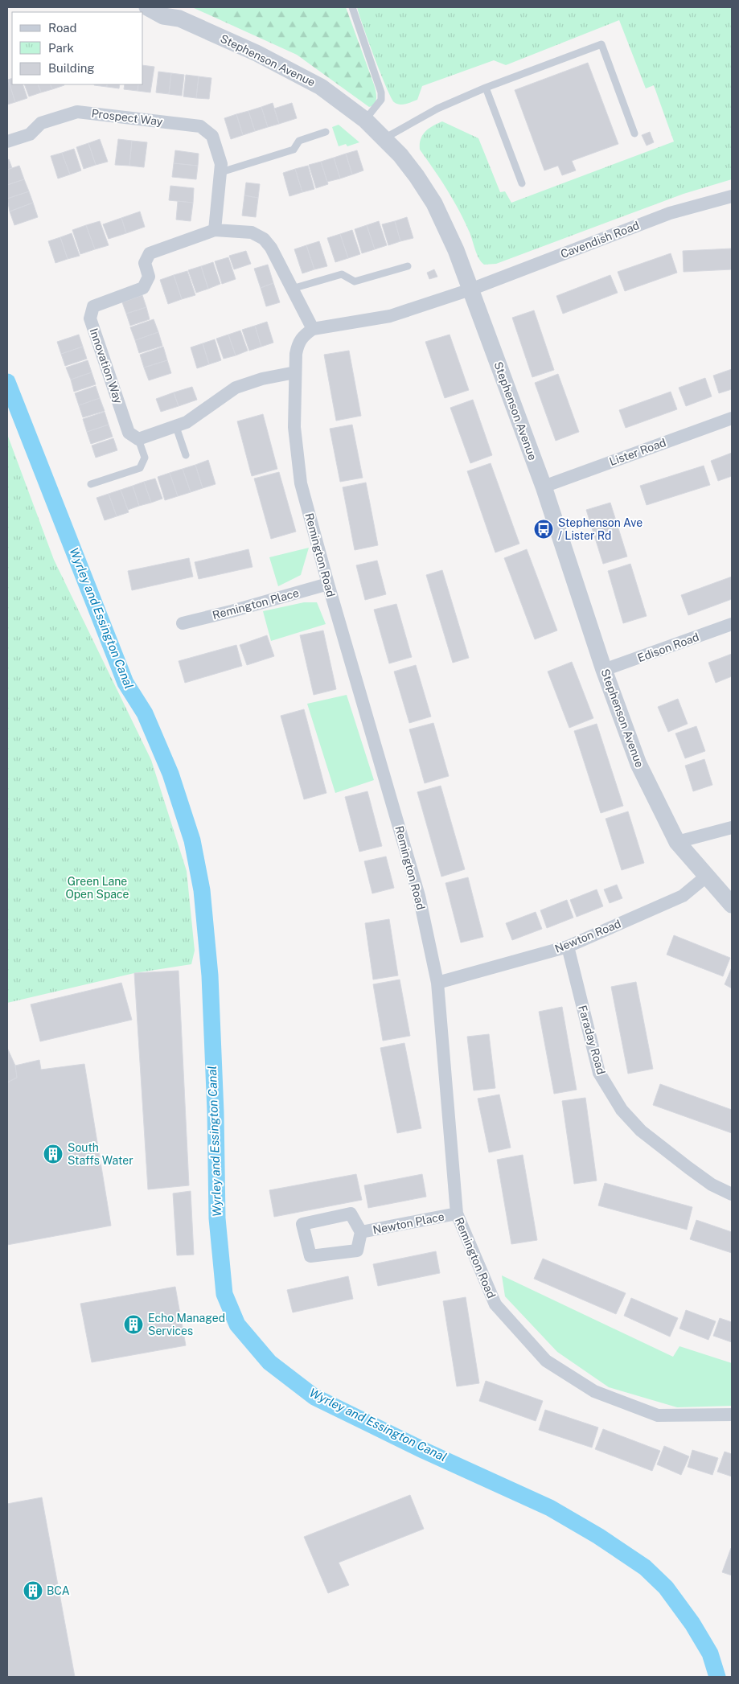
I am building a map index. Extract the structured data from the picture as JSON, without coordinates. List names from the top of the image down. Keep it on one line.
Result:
{"streets":{"street":["Stephenson Avenue","Prospect Way","Cavendish Road","Innovation Way","Lister Road","Remington Road","Remington Place","Edison Road","Newton Road","Faraday Road","Newton Place"]},"crossings":[["Stephenson Avenue","Cavendish Road"],["Stephenson Avenue","Lister Road"],["Stephenson Avenue","Edison Road"],["Stephenson Avenue","Newton Road"],["Prospect Way","Innovation Way"],["Innovation Way","Remington Road"],["Remington Road","Remington Place"],["Remington Road","Newton Road"],["Remington Road","Newton Place"],["Newton Road","Faraday Road"]],"water":["Wyrley and Essington Canal"],"parks":["Green Lane Open Space"],"places":{"bus stop":["Stephenson Ave / Lister Rd"],"building":["South Staffs Water","Echo Managed Services","BCA"]},"legend":["Road","Park","Building"]}
